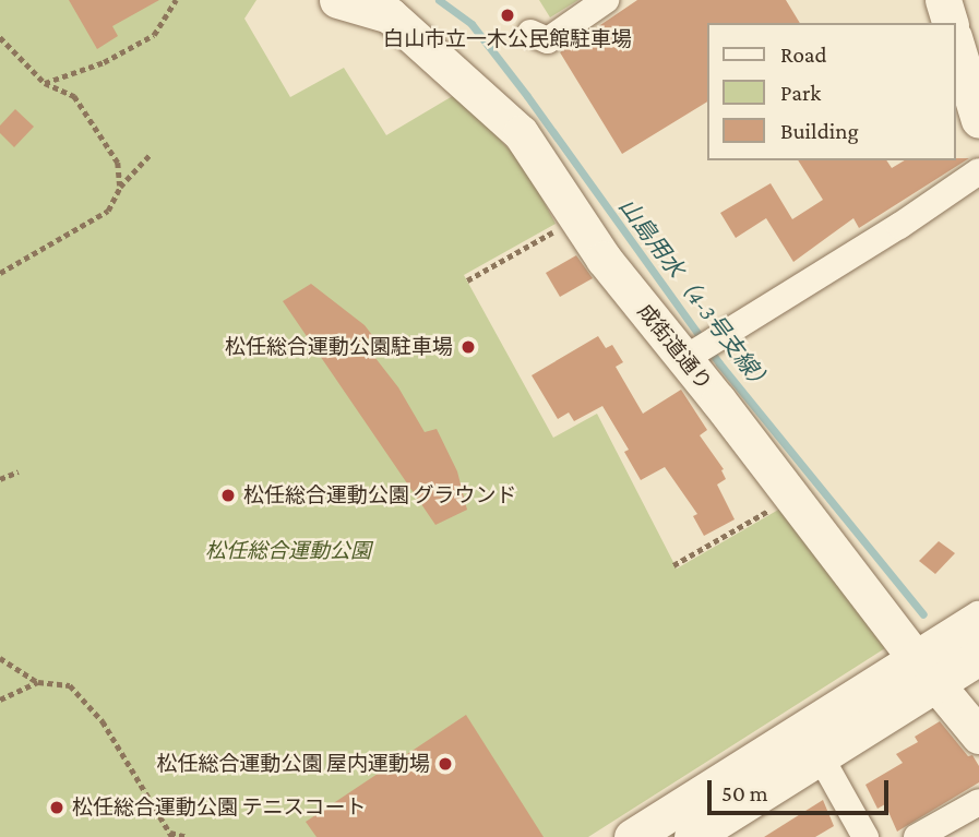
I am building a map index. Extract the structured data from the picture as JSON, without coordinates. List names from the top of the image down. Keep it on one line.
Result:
{"streets":{"street":["成街道通り"]},"water":["山島用水（4-3号支線）"],"parks":["松任総合運動公園"],"places":["白山市立一木公民館駐車場","松任総合運動公園駐車場","松任総合運動公園 グラウンド","松任総合運動公園 屋内運動場","松任総合運動公園 テニスコート"],"legend":["Road","Park","Building"],"scale_bar":"50 m"}
